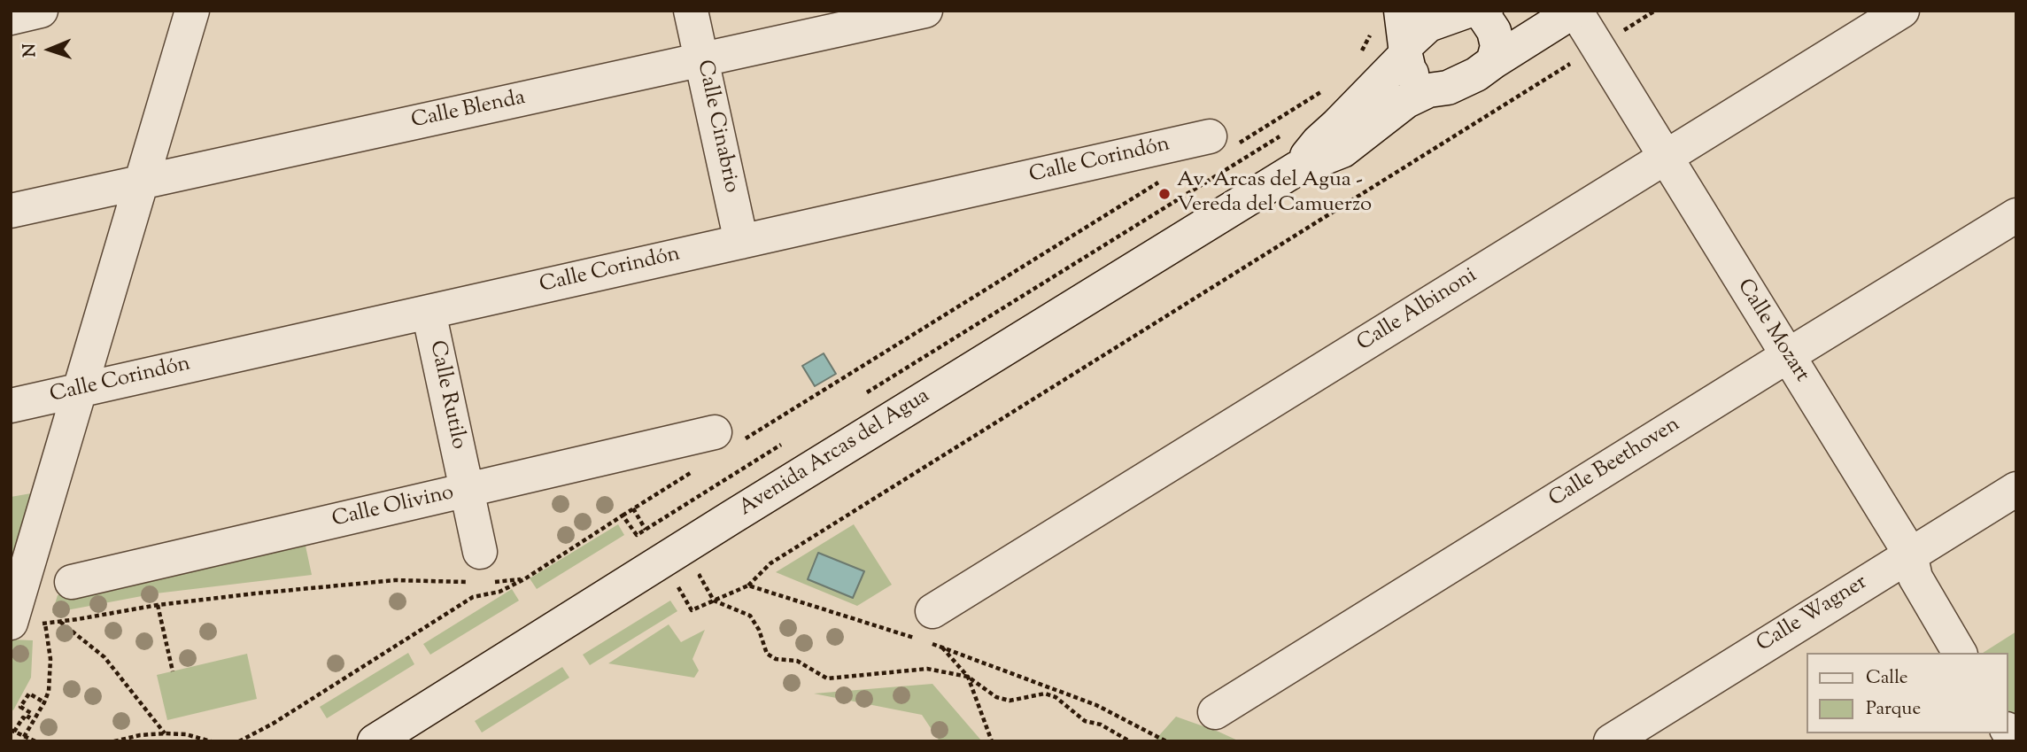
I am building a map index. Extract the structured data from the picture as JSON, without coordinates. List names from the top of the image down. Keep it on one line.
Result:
{"streets":{"street":["Calle Blenda","Calle Cinabrio","Calle Corindón","Calle Albinoni","Calle Mozart","Calle Rutilo","Avenida Arcas del Agua","Calle Beethoven","Calle Olivino","Calle Wagner"]},"crossings":[["Calle Blenda","Calle Cinabrio"],["Calle Cinabrio","Calle Corindón"],["Calle Corindón","Calle Rutilo"],["Calle Albinoni","Calle Mozart"],["Calle Mozart","Calle Beethoven"],["Calle Mozart","Calle Wagner"],["Calle Rutilo","Calle Olivino"]],"places":["Av. Arcas del Agua - Vereda del Camuerzo"],"legend":["Calle","Parque"],"north":"left"}
